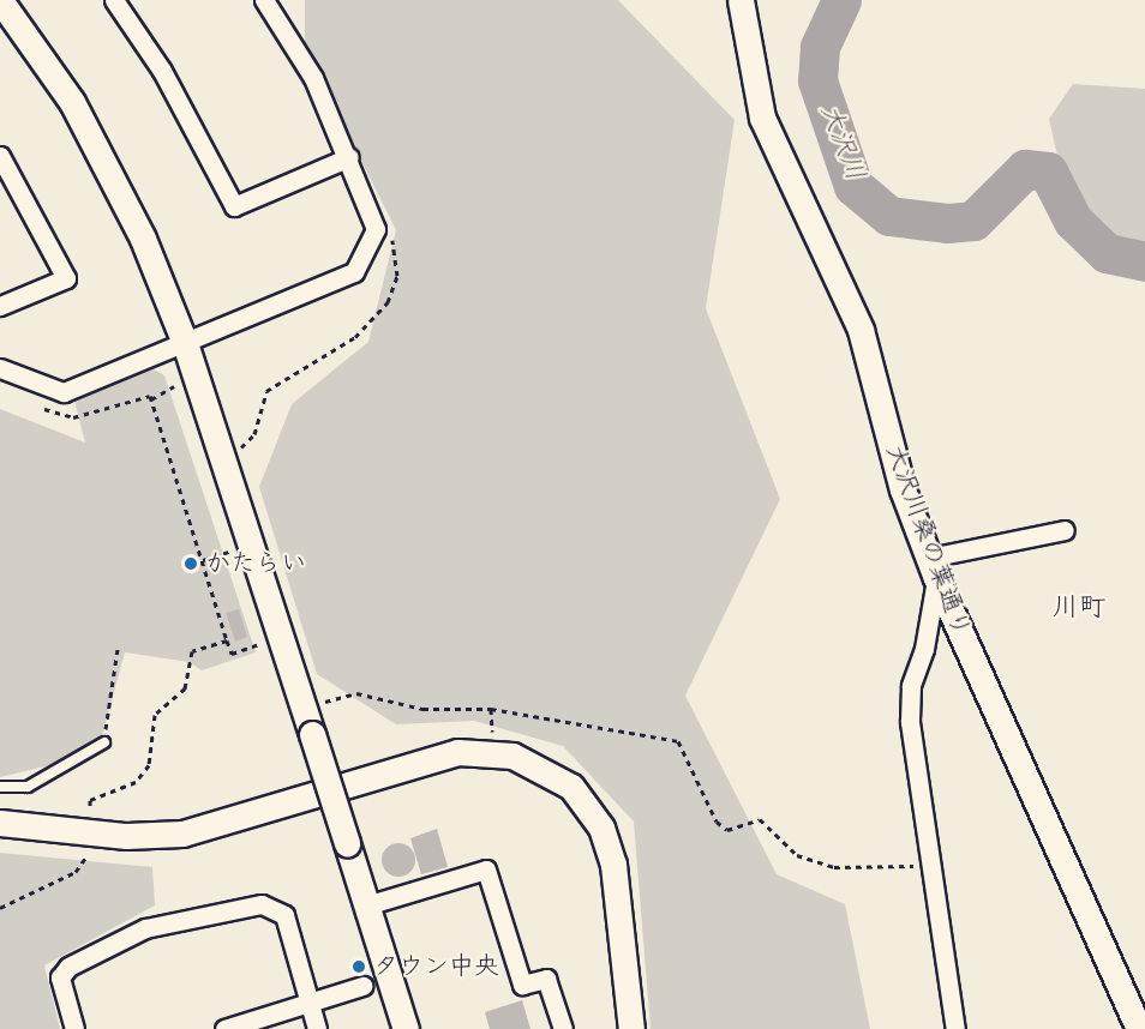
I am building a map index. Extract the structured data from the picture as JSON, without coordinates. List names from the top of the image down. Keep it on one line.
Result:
{"streets":{"street":["大沢川桑の葉通り"]},"districts":["川町"],"water":["大沢川"],"places":["かたらい","タウン中央"]}
